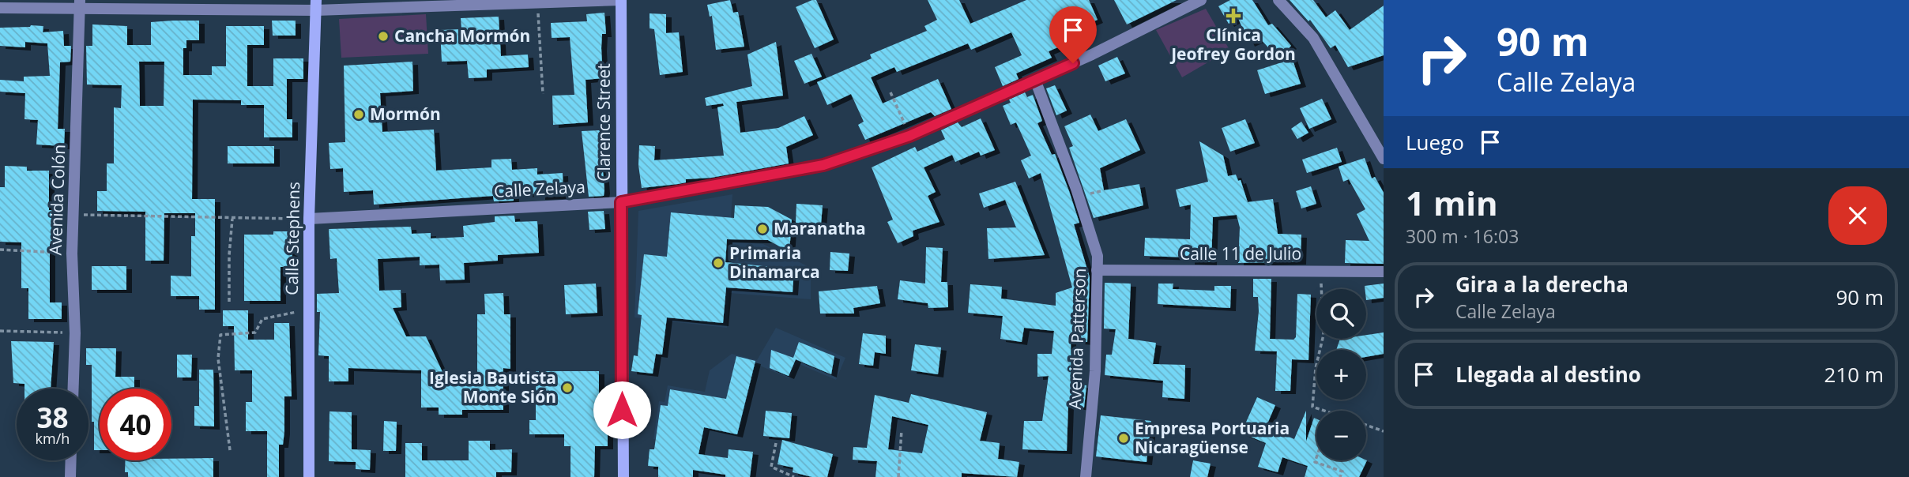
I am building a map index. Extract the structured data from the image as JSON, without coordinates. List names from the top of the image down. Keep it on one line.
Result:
{"streets":{"street":["Clarence Street","Calle Zelaya","Avenida Colón","Calle Stephens","Calle 11 de Julio","Avenida Patterson"]},"crossings":[["Clarence Street","Calle Zelaya"],["Calle Zelaya","Calle Stephens"],["Calle Zelaya","Avenida Patterson"],["Calle 11 de Julio","Avenida Patterson"]],"places":{"health":["Clínica Jeofrey Gordon"],"other":["Cancha Mormón","Mormón","Maranatha","Primaria Dinamarca","Iglesia Bautista Monte Sión","Empresa Portuaria Nicaragüense"]},"page":{"turn":["90 m","Calle Zelaya"],"then":"Luego","heading":["1 min","300 m · 16:03"],"list":[{"name":"Gira a la derecha","note":"Calle Zelaya","value":"90 m"},{"name":"Llegada al destino","value":"210 m"}],"map_buttons":["+","−"],"speed":"38 km/h","limit":"40"}}
